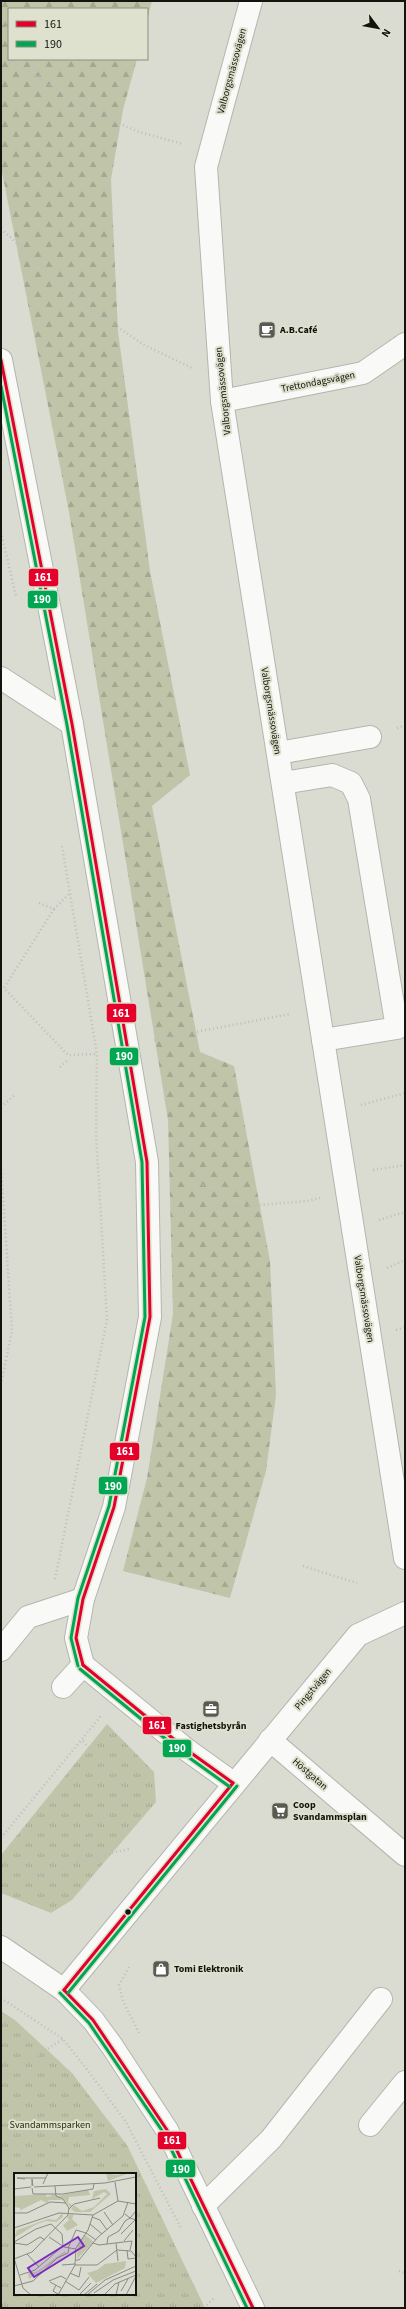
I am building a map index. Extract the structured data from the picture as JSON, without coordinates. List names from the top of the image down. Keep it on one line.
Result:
{"streets":{"street":["Valborgsmässovägen","Trettondagsvägen","Pingstvägen","Höstgatan"]},"crossings":[["Valborgsmässovägen","Trettondagsvägen"],["Pingstvägen","Höstgatan"]],"parks":["Svandammsparken"],"places":{"cafe":["A.B.Café"],"office":["Fastighetsbyrån"],"supermarket":["Coop Svandammsplan"],"shop":["Tomi Elektronik"]},"lines":["transit line 161","transit line 190"],"legend":["161","190"],"north":"bottom right"}
